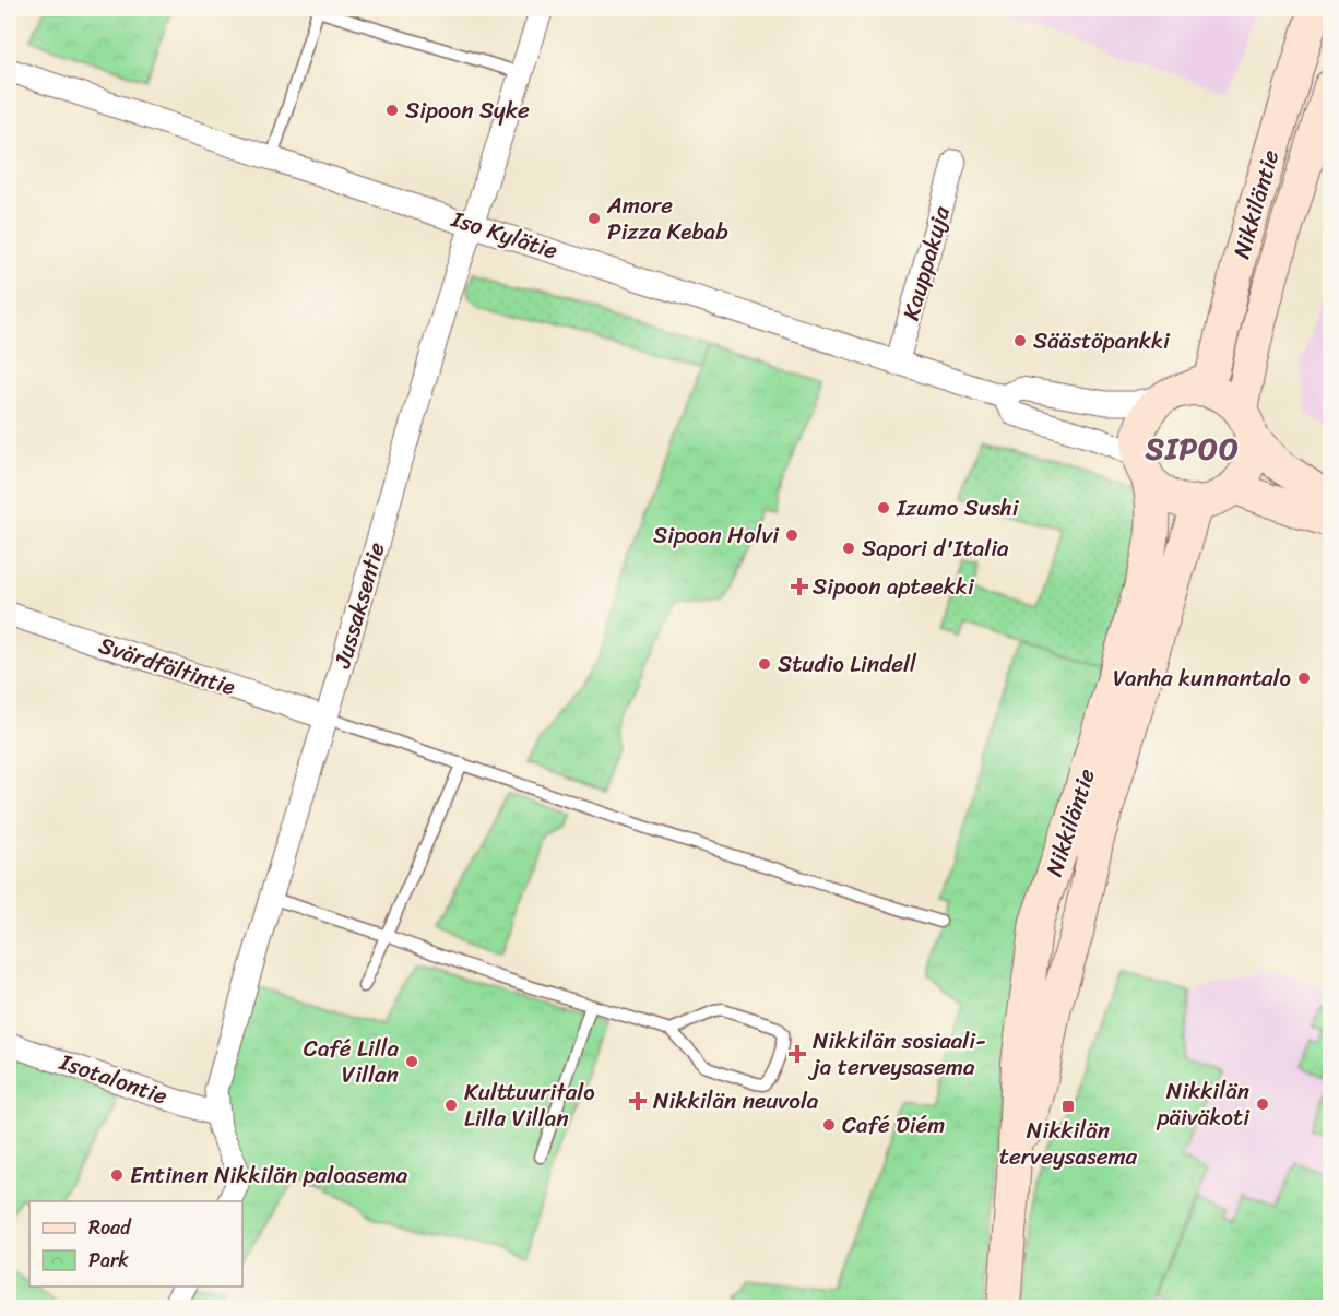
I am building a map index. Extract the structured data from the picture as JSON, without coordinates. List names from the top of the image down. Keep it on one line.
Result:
{"streets":{"street":["Nikkiläntie","Iso Kylätie","Kauppakuja","Jussaksentie","Svärdfältintie","Isotalontie"]},"crossings":[["Nikkiläntie","Iso Kylätie"],["Iso Kylätie","Kauppakuja"],["Iso Kylätie","Jussaksentie"],["Jussaksentie","Svärdfältintie"],["Jussaksentie","Isotalontie"]],"districts":["SIPOO"],"places":{"other":["Sipoon Syke","Amore Pizza Kebab","Säästöpankki","Izumo Sushi","Sipoon Holvi","Sapori d'Italia","Studio Lindell","Vanha kunnantalo","Café Lilla Villan","Nikkilän päiväkoti","Kulttuuritalo Lilla Villan","Café Diém","Entinen Nikkilän paloasema"],"health":["Sipoon apteekki","Nikkilän sosiaali- ja terveysasema","Nikkilän neuvola"],"transit":["Nikkilän terveysasema"]},"legend":["Road","Park"]}
